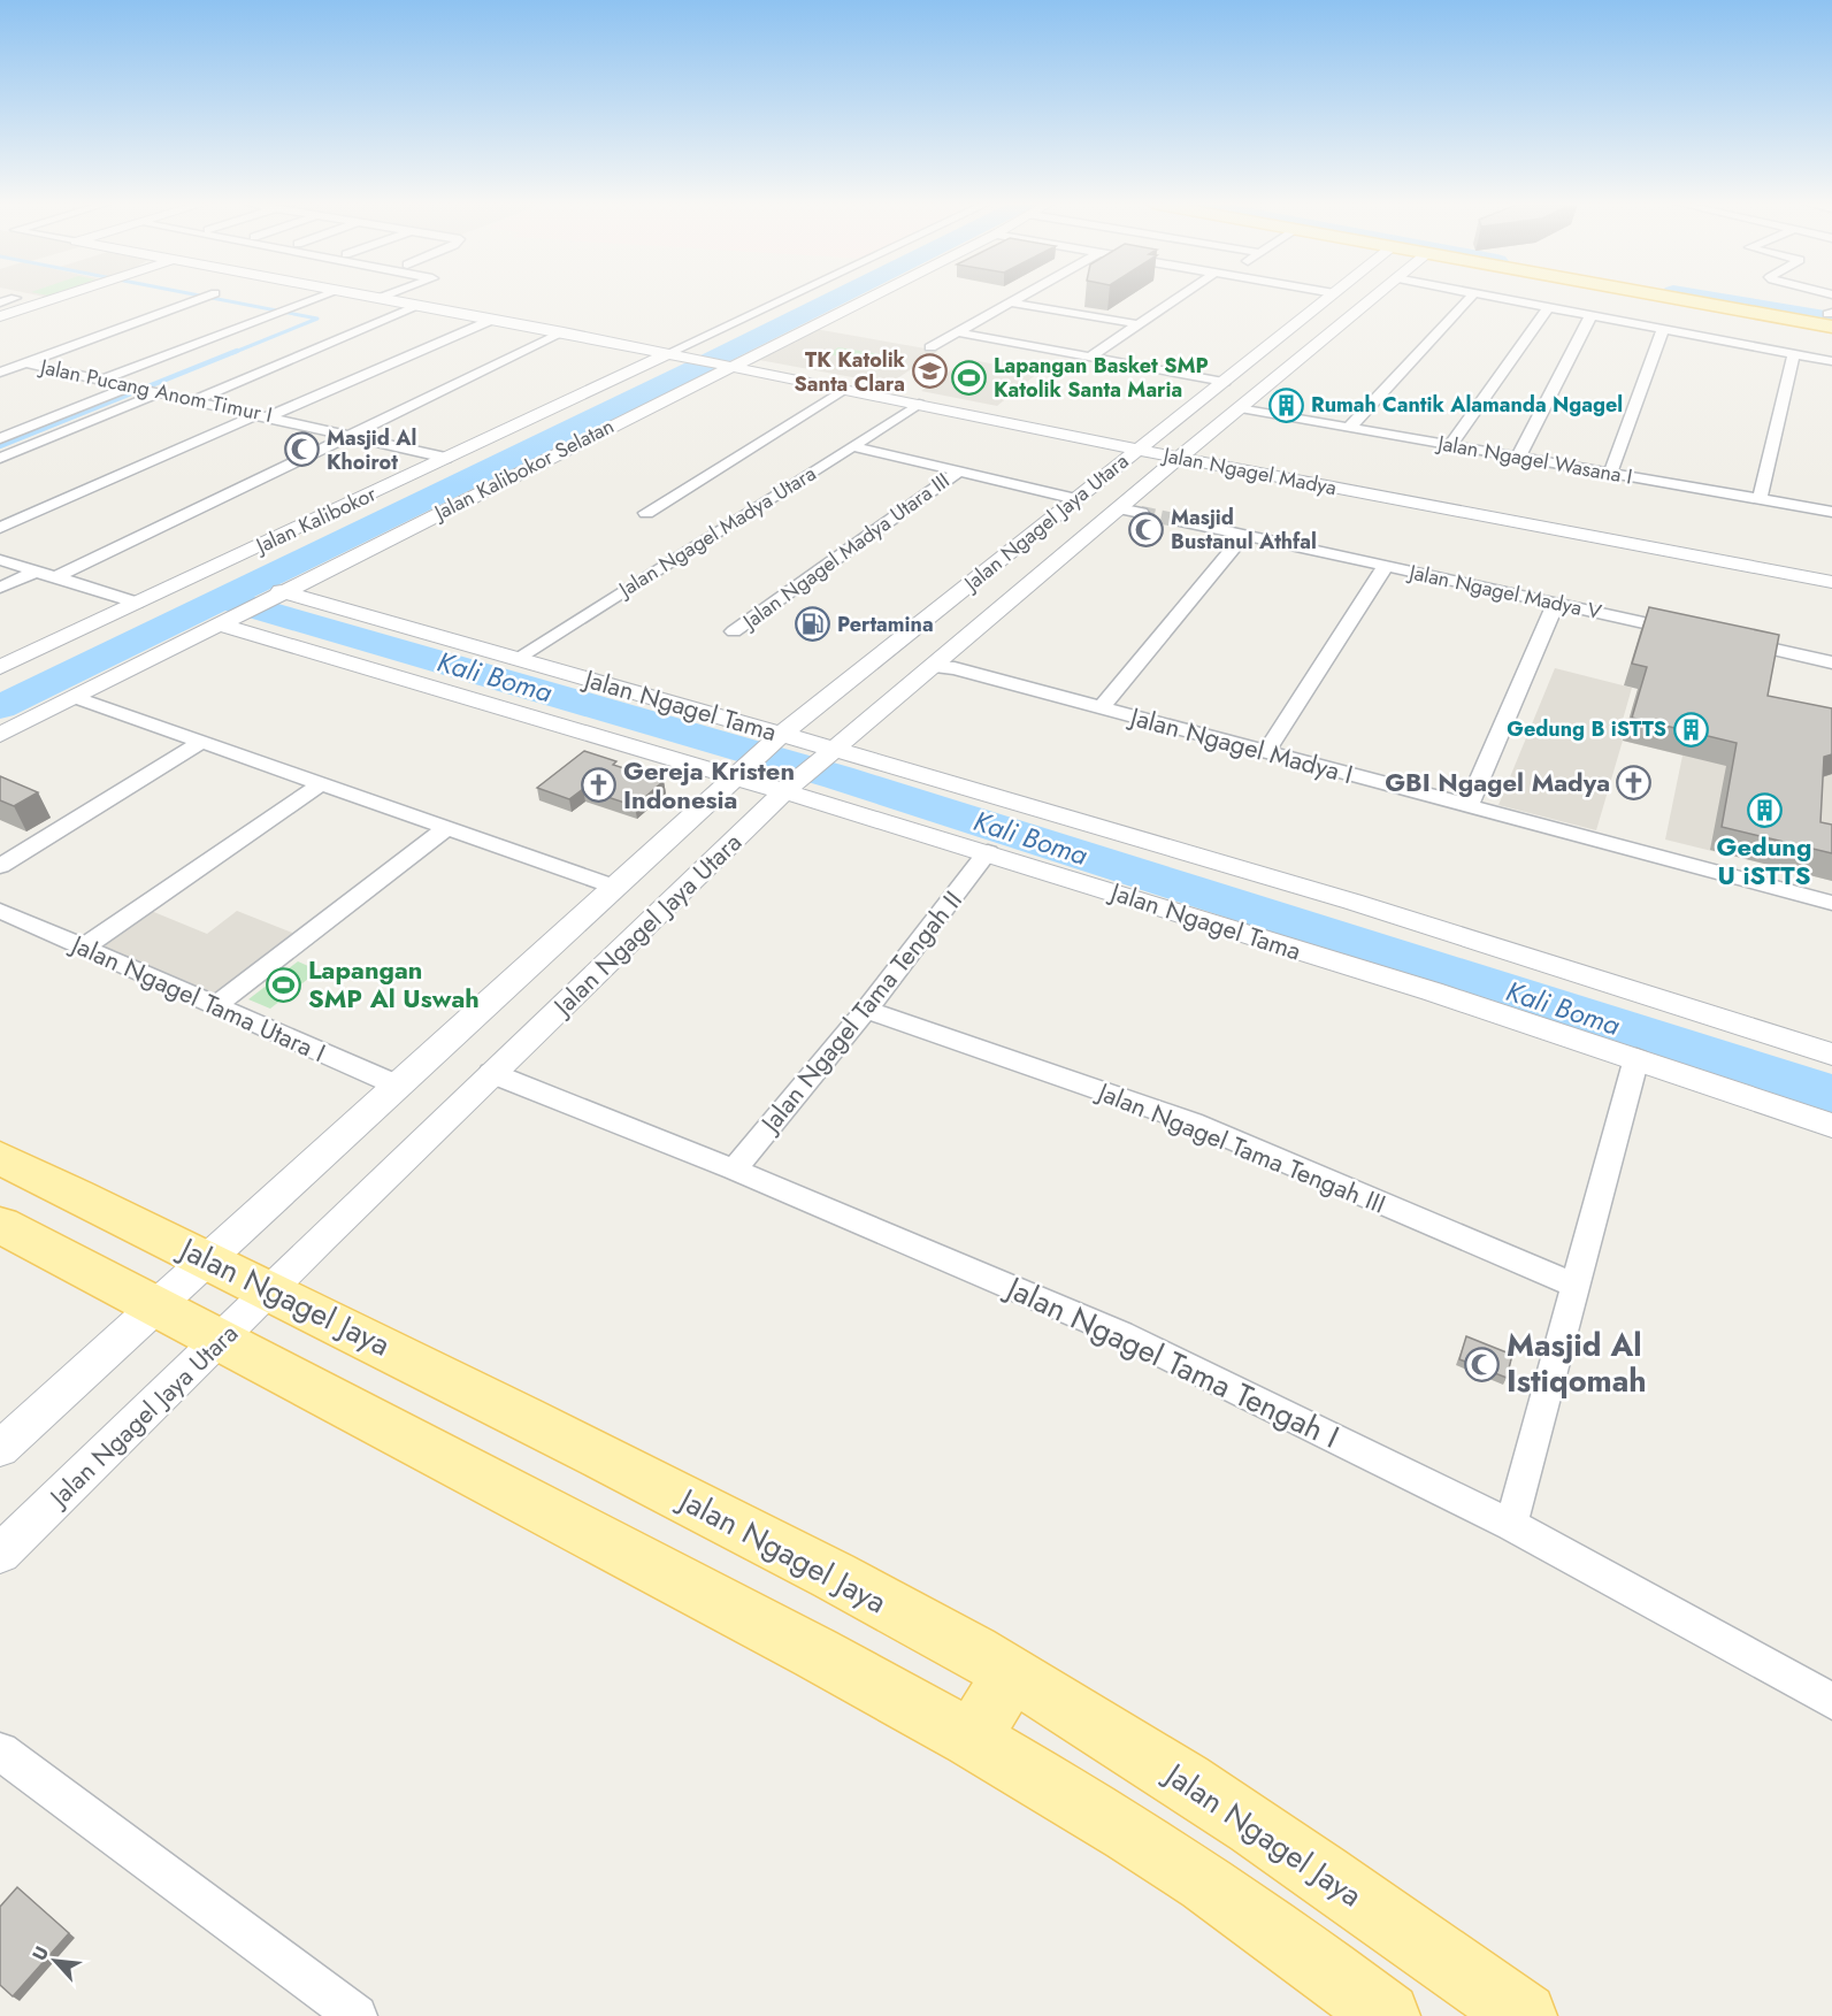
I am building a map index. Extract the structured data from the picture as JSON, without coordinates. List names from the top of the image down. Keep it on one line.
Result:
{"streets":{"main road":["Jalan Ngagel Jaya"],"street":["Jalan Pucang Anom Timur I","Jalan Ngagel Wasana I","Jalan Kalibokor Selatan","Jalan Ngagel Madya","Jalan Kalibokor","Jalan Ngagel Jaya Utara","Jalan Ngagel Madya Utara","Jalan Ngagel Madya Utara III","Jalan Ngagel Madya V","Jalan Ngagel Tama","Jalan Ngagel Madya I","Jalan Ngagel Tama Utara I","Jalan Ngagel Tama Tengah II","Jalan Ngagel Tama Tengah III","Jalan Ngagel Tama Tengah I"]},"crossings":[["Jalan Pucang Anom Timur I","Jalan Kalibokor"],["Jalan Ngagel Wasana I","Jalan Ngagel Jaya Utara"],["Jalan Kalibokor Selatan","Jalan Ngagel Madya"],["Jalan Kalibokor Selatan","Jalan Ngagel Jaya Utara"],["Jalan Kalibokor Selatan","Jalan Ngagel Tama"],["Jalan Ngagel Madya","Jalan Kalibokor"],["Jalan Ngagel Madya","Jalan Ngagel Jaya Utara"],["Jalan Ngagel Madya","Jalan Ngagel Madya Utara"],["Jalan Ngagel Jaya Utara","Jalan Ngagel Tama"],["Jalan Ngagel Jaya Utara","Jalan Ngagel Madya I"],["Jalan Ngagel Jaya Utara","Jalan Ngagel Tama Utara I"],["Jalan Ngagel Jaya Utara","Jalan Ngagel Jaya"],["Jalan Ngagel Jaya Utara","Jalan Ngagel Tama Tengah I"],["Jalan Ngagel Madya Utara","Jalan Ngagel Tama"],["Jalan Ngagel Tama","Jalan Ngagel Tama Tengah II"],["Jalan Ngagel Tama Tengah II","Jalan Ngagel Tama Tengah III"],["Jalan Ngagel Tama Tengah II","Jalan Ngagel Tama Tengah I"]],"water":["Kali Boma"],"places":{"school or university":["TK Katolik Santa Clara"],"sports":["Lapangan Basket SMP Katolik Santa Maria","Lapangan SMP Al Uswah"],"building":["Rumah Cantik Alamanda Ngagel","Gedung B iSTTS","Gedung U iSTTS"],"mosque":["Masjid Al Khoirot","Masjid Bustanul Athfal","Masjid Al Istiqomah"],"fuel station":["Pertamina"],"church":["GBI Ngagel Madya","Gereja Kristen Indonesia"]},"north":"top left"}
